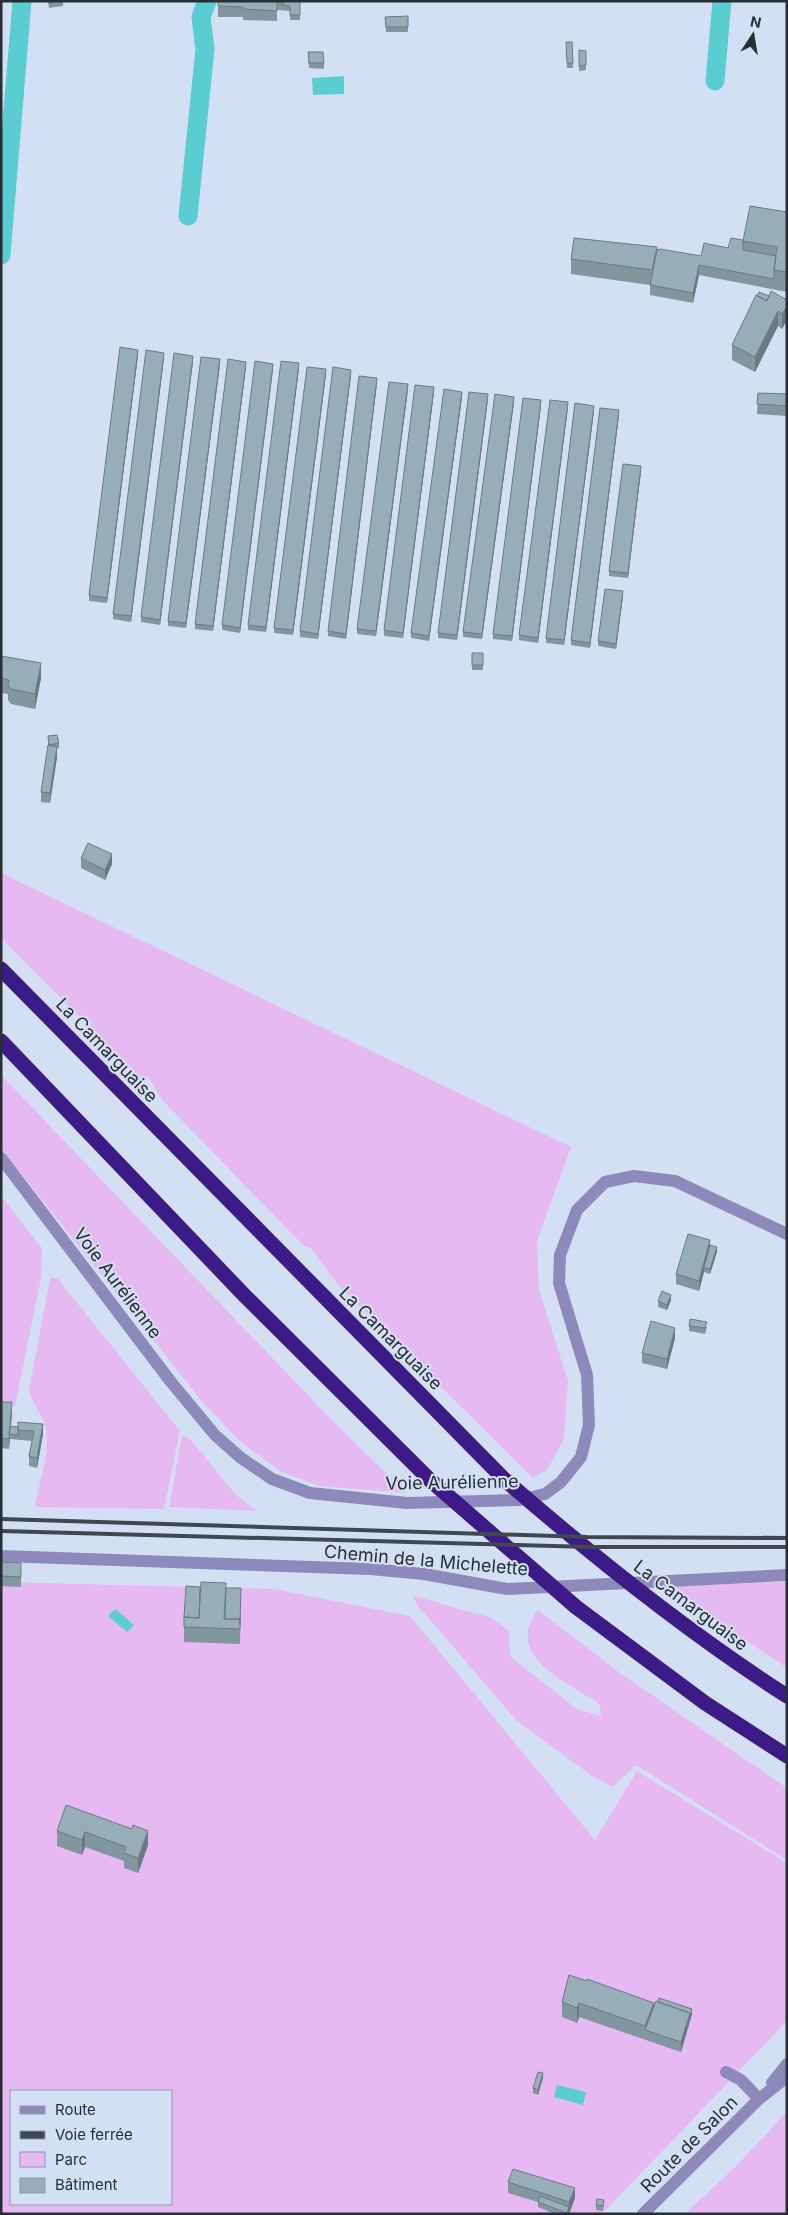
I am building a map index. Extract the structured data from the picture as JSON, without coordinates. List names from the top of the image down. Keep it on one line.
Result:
{"streets":{"highway":["La Camarguaise"],"street":["Voie Aurélienne","Chemin de la Michelette","Route de Salon"]},"legend":["Route","Voie ferrée","Parc","Bâtiment"],"north":"top"}
